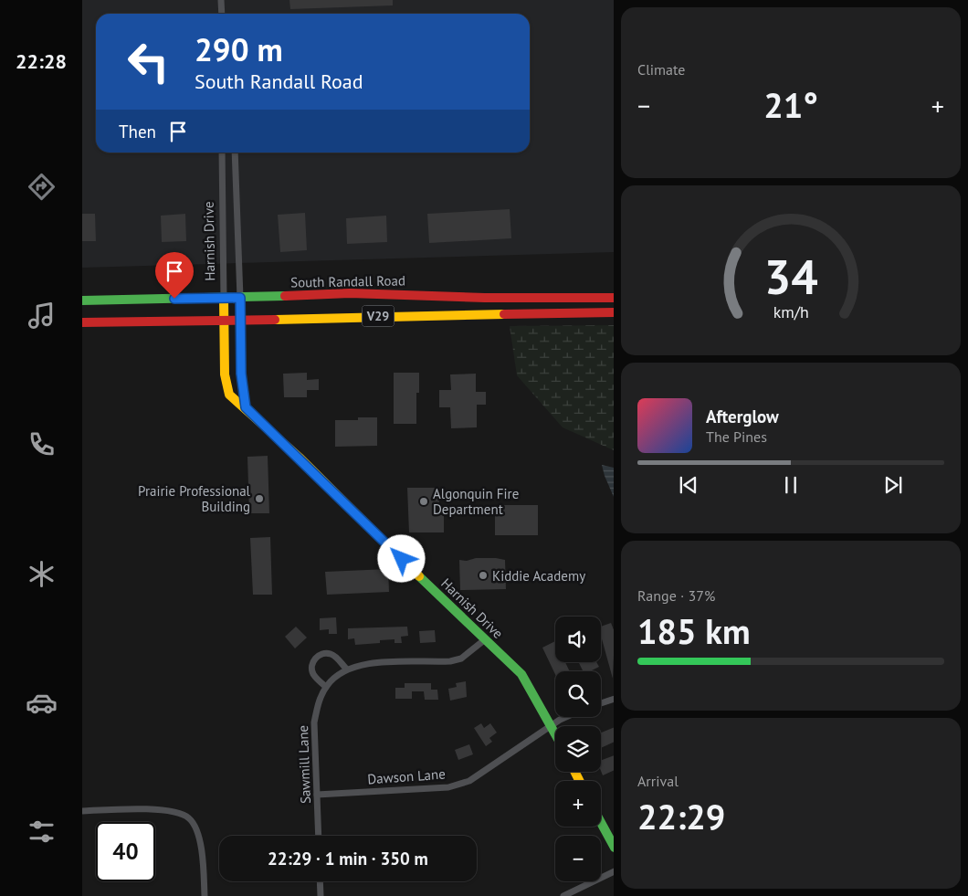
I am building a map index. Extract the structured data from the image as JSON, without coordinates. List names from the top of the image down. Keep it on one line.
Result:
{"streets":{"main road":["Harnish Drive","South Randall Road","V29"],"street":["Sawmill Lane","Dawson Lane"]},"crossings":[["Harnish Drive","South Randall Road"],["Harnish Drive","V29"],["Harnish Drive","Sawmill Lane"],["Harnish Drive","Dawson Lane"],["Sawmill Lane","Dawson Lane"]],"places":["Prairie Professional Building","Algonquin Fire Department","Kiddie Academy"],"page":{"tabs":"22:28","tile":["Climate",["Range · 37%","185 km"],["Arrival","22:29"]],"turn":["290 m","South Randall Road"],"heat":["−","21°","+"],"then":"Then","song":["Afterglow","The Pines"],"map_buttons":["+","−"],"limit":"40","trip":"22:29 · 1 min · 350 m","gauge":["34","km/h"]}}
